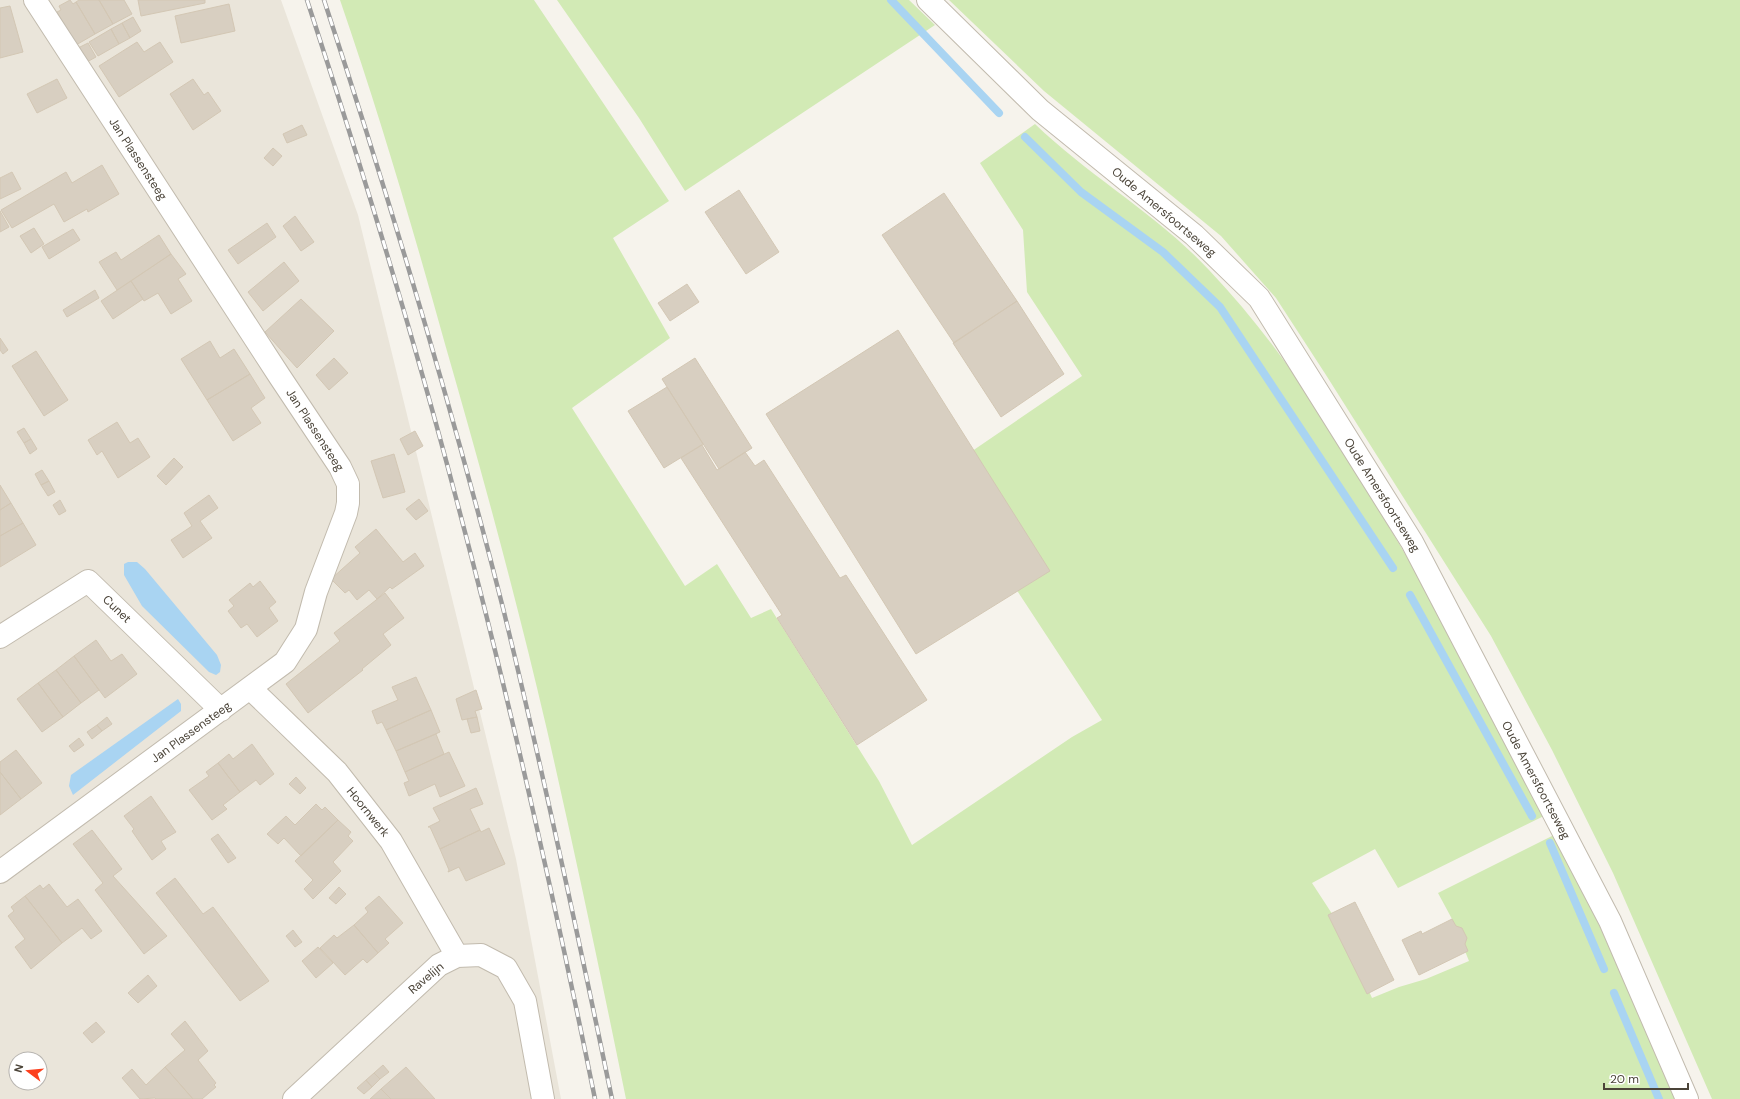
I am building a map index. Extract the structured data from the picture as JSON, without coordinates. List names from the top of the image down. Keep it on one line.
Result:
{"streets":{"street":["Jan Plassensteeg","Oude Amersfoortseweg","Cunet","Hoornwerk","Ravelijn"]},"crossings":[["Jan Plassensteeg","Cunet"],["Jan Plassensteeg","Hoornwerk"],["Hoornwerk","Ravelijn"]],"scale_bar":"20 m","north":"left"}
